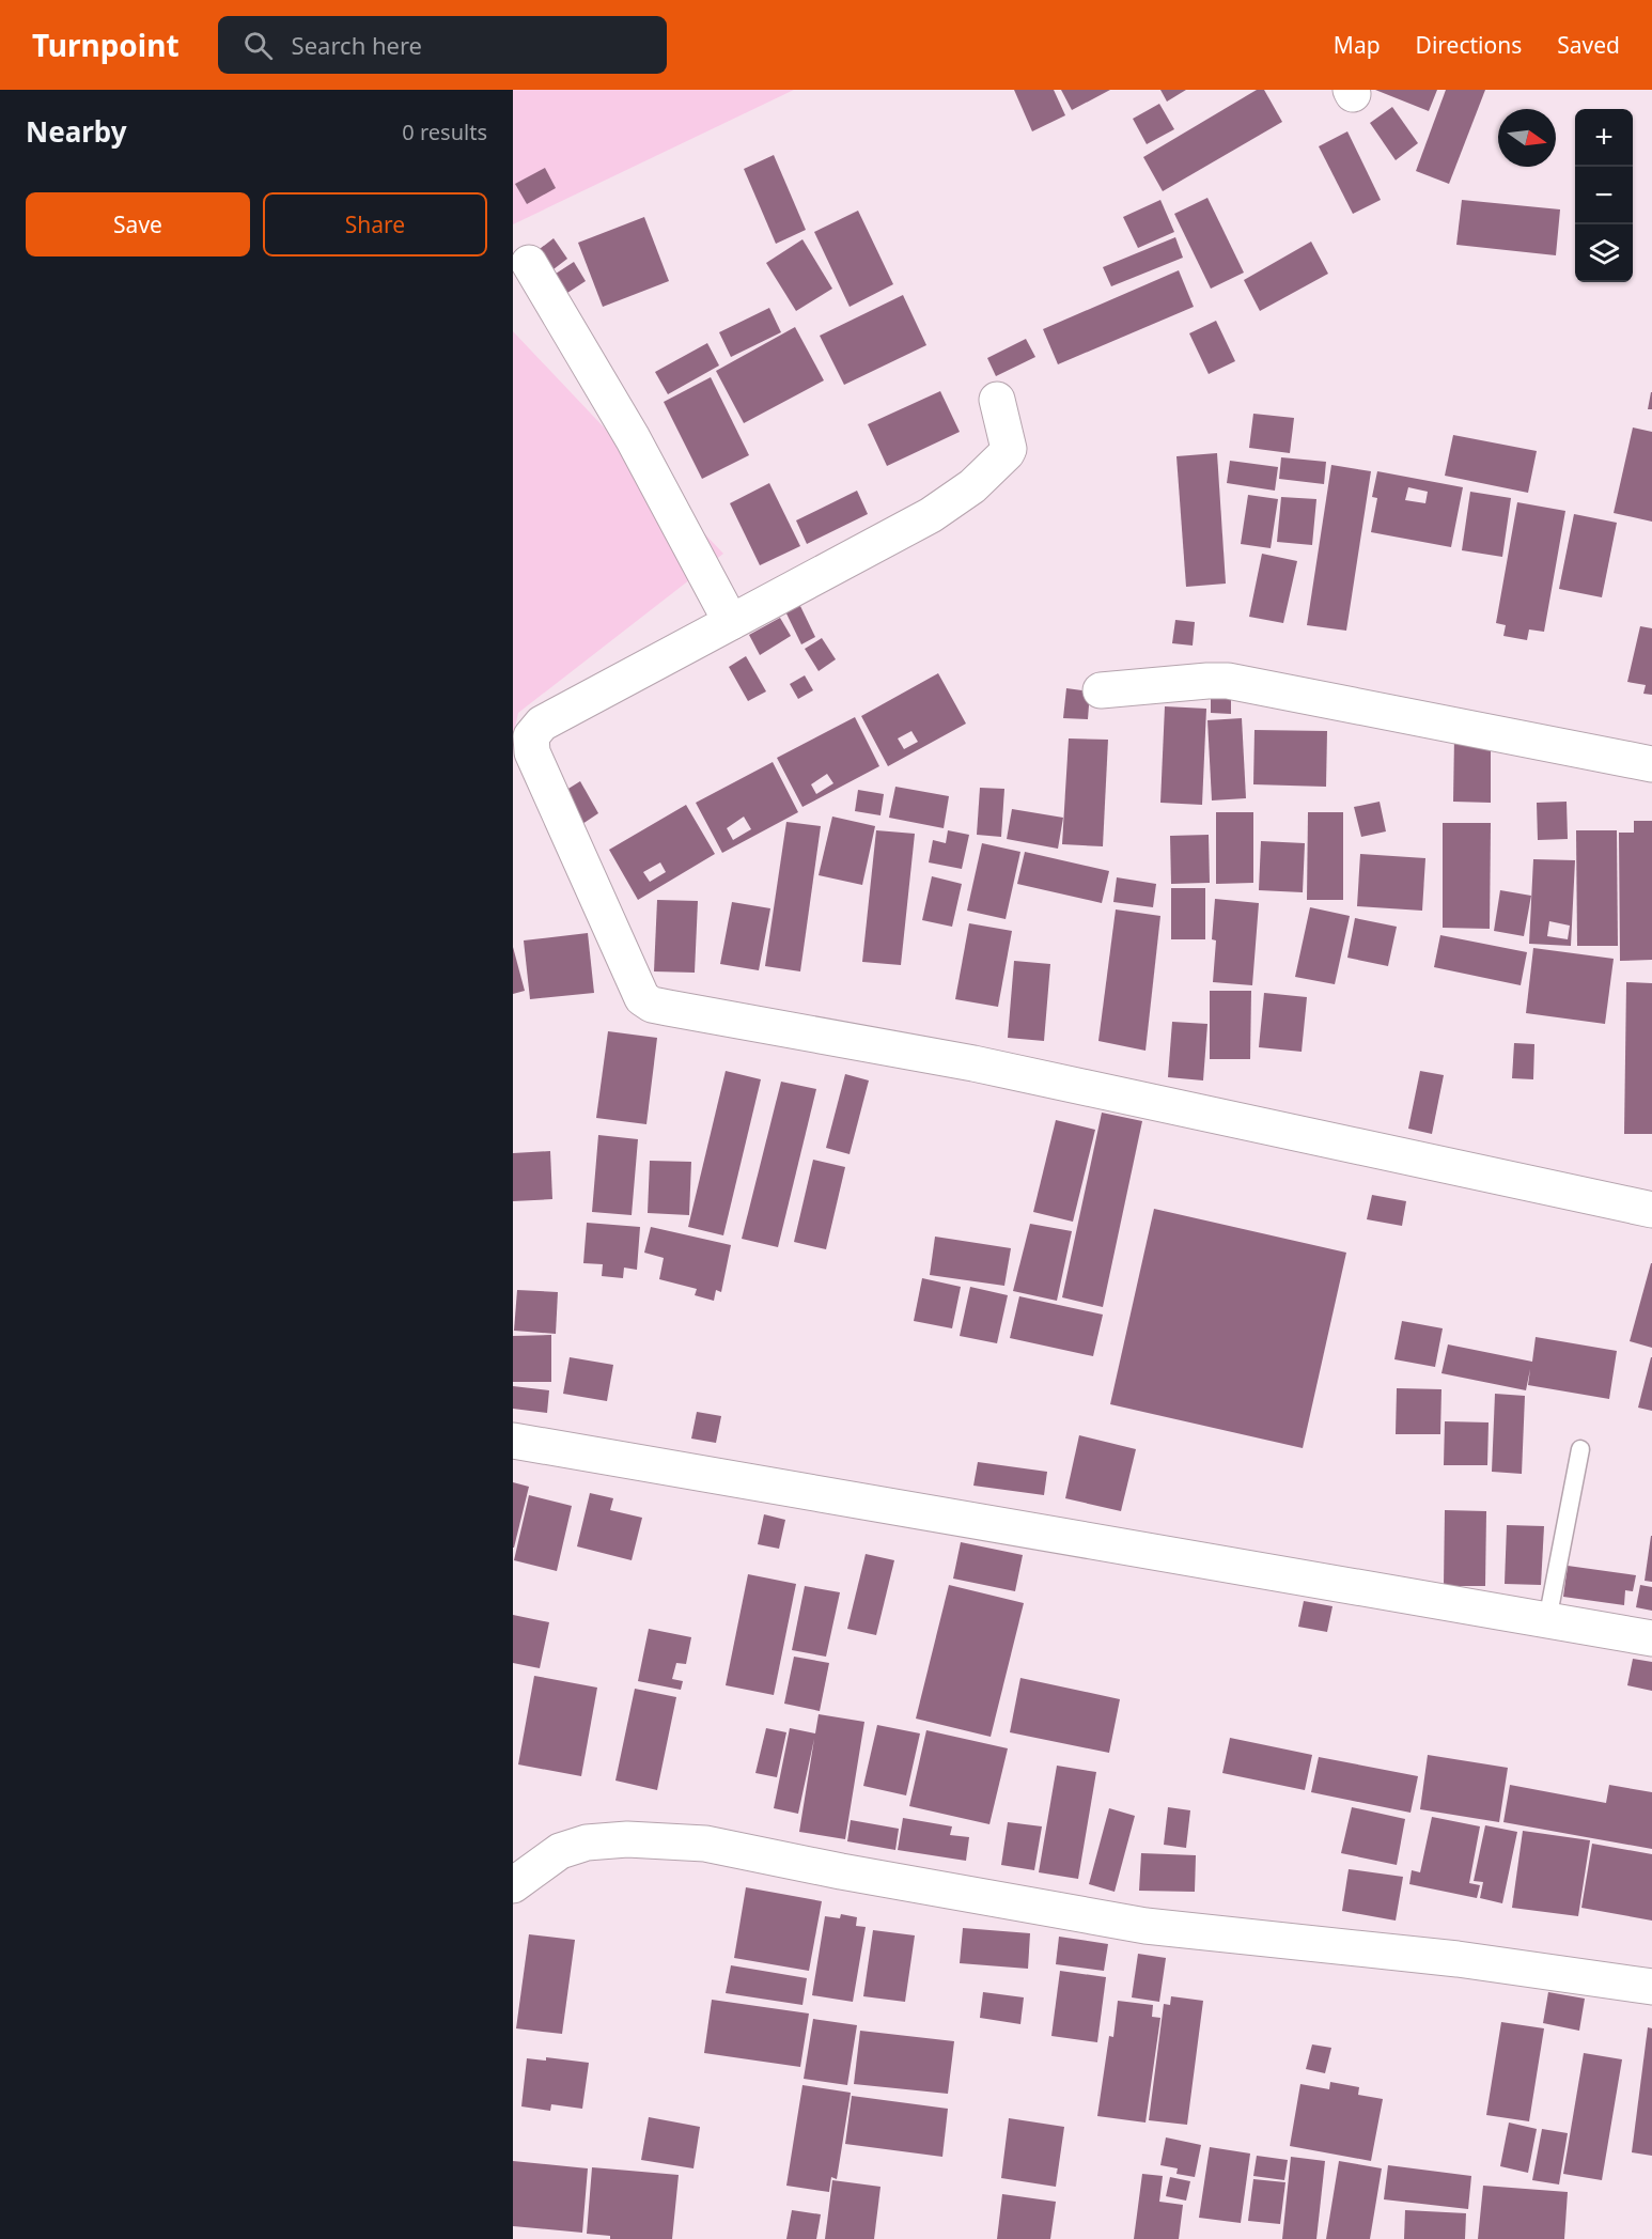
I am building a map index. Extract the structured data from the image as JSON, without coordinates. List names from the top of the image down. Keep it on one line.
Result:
{"north":"right","page":{"header":"Turnpoint","search":"Search here","nav":["Map","Directions","Saved"],"heading":["Nearby","0 results"],"map_buttons":["+","−"],"buttons":["Save","Share"]}}
